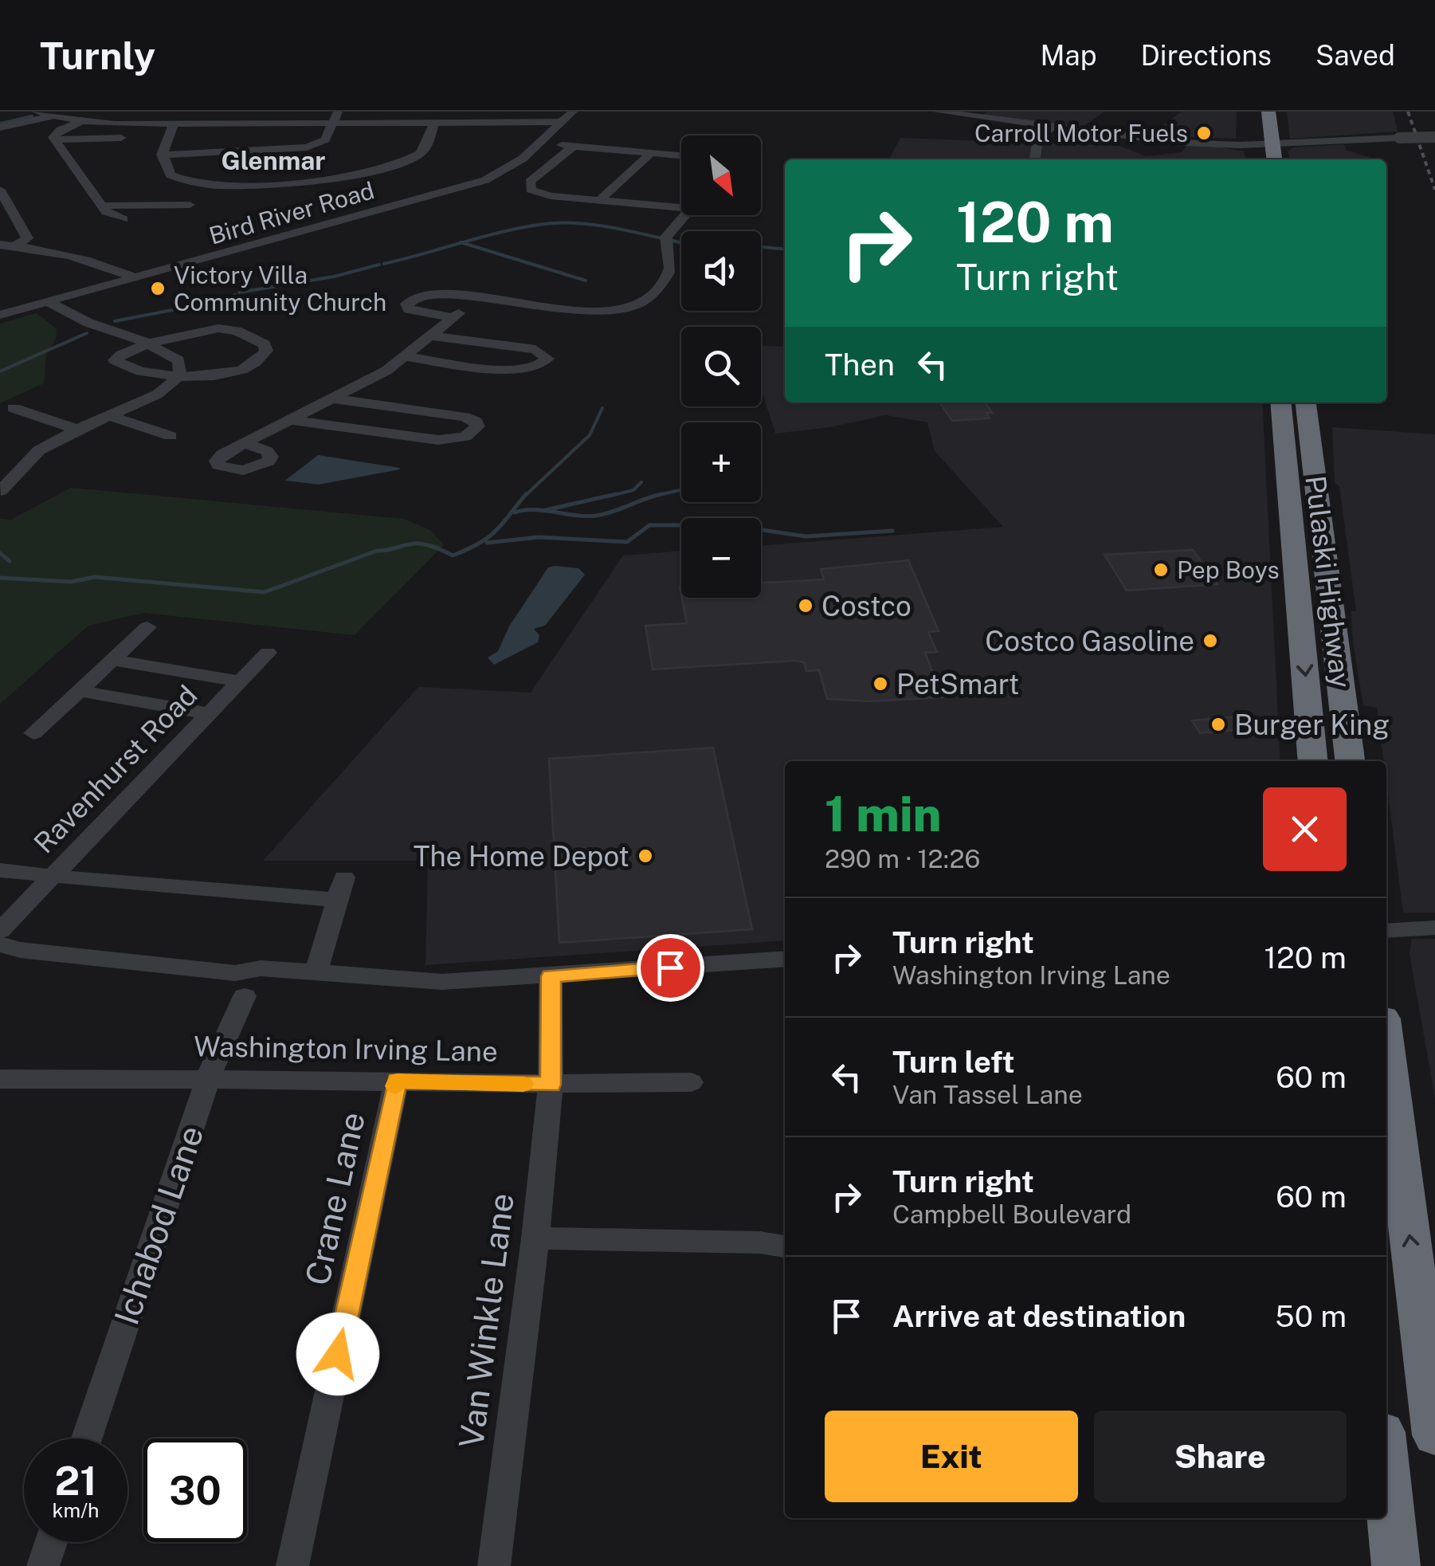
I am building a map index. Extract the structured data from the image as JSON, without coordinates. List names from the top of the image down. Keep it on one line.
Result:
{"streets":{"highway":["Pulaski Highway"],"street":["Bird River Road","Ravenhurst Road","Washington Irving Lane","Crane Lane","Ichabod Lane","Van Winkle Lane"]},"crossings":[["Washington Irving Lane","Crane Lane"],["Washington Irving Lane","Ichabod Lane"],["Washington Irving Lane","Van Winkle Lane"]],"districts":["Glenmar"],"places":["Carroll Motor Fuels","Victory Villa Community Church","Pep Boys","Costco","Costco Gasoline","PetSmart","Burger King","The Home Depot"],"north":"bottom right","page":{"header":"Turnly","nav":["Map","Directions","Saved"],"map_buttons":["+","−"],"turn":["120 m","Turn right"],"then":"Then","heading":["1 min","290 m · 12:26"],"list":[{"name":"Turn right","note":"Washington Irving Lane","value":"120 m"},{"name":"Turn left","note":"Van Tassel Lane","value":"60 m"},{"name":"Turn right","note":"Campbell Boulevard","value":"60 m"},{"name":"Arrive at destination","value":"50 m"}],"buttons":["Exit","Share"],"speed":"21 km/h","limit":"30"}}
